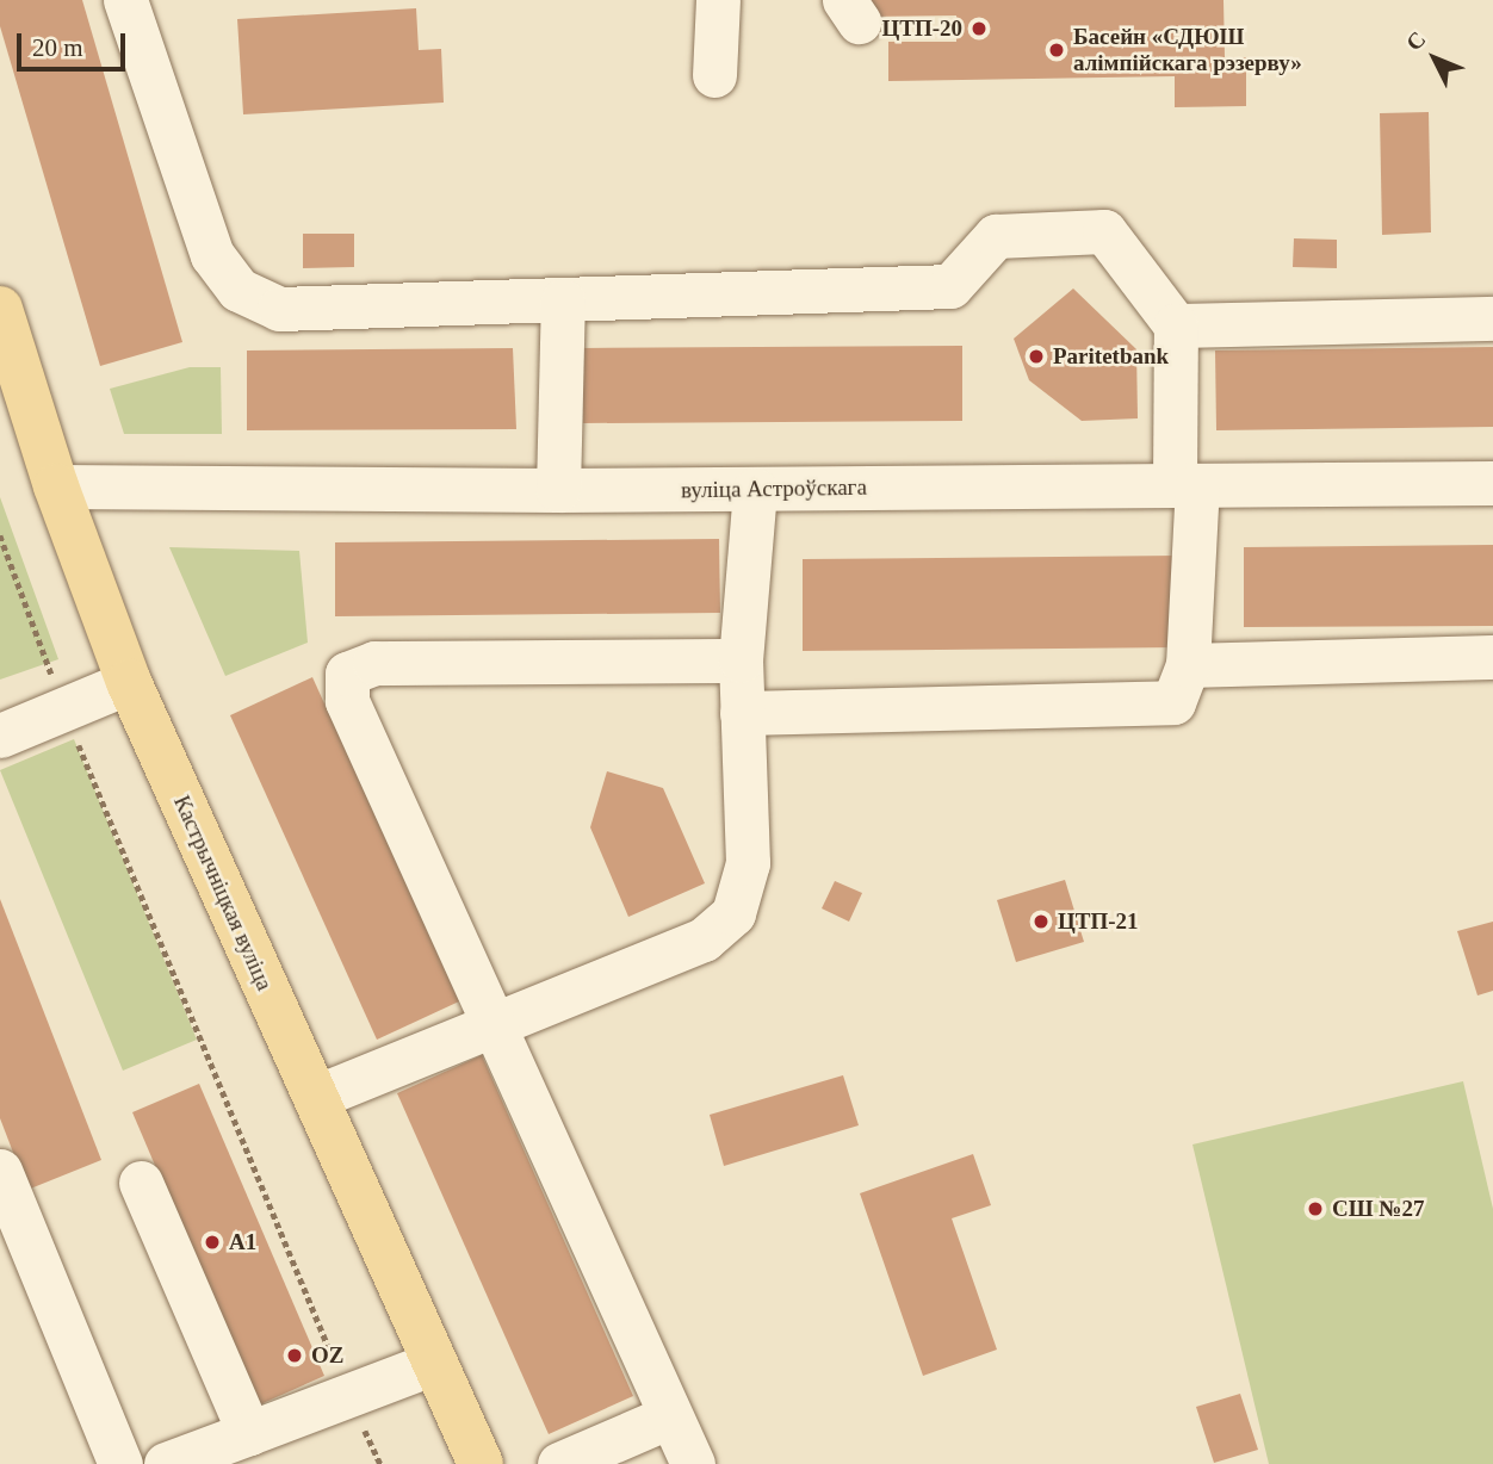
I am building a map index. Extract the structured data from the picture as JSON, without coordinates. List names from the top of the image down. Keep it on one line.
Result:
{"streets":{"main road":["Кастрычніцкая вуліца"],"street":["вуліца Астроўскага"]},"crossings":[["вуліца Астроўскага","Кастрычніцкая вуліца"]],"places":["ЦТП-20","Басейн «СДЮШ алімпійскага рэзерву»","Paritetbank","ЦТП-21","СШ №27","A1","OZ"],"scale_bar":"20 m","north":"top left"}
